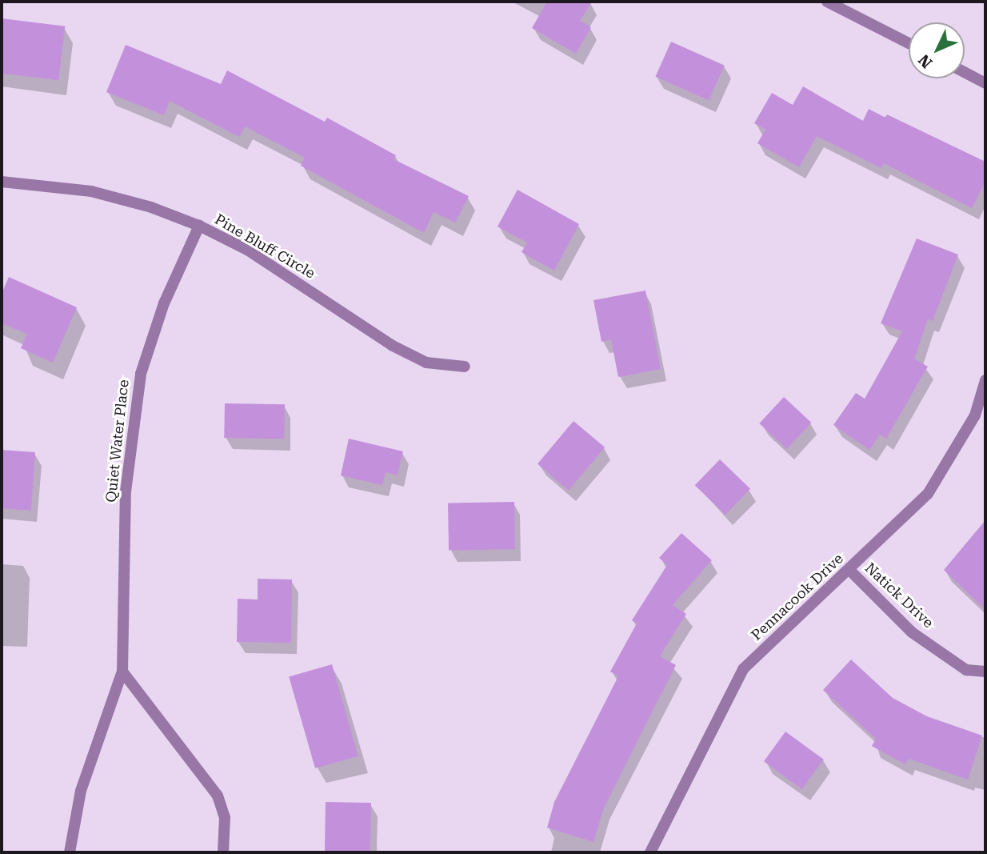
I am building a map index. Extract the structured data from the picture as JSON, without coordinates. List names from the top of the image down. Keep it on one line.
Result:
{"streets":{"street":["Pine Bluff Circle","Quiet Water Place","Natick Drive","Pennacook Drive"]},"crossings":[["Pine Bluff Circle","Quiet Water Place"],["Natick Drive","Pennacook Drive"]],"north":"bottom left"}
